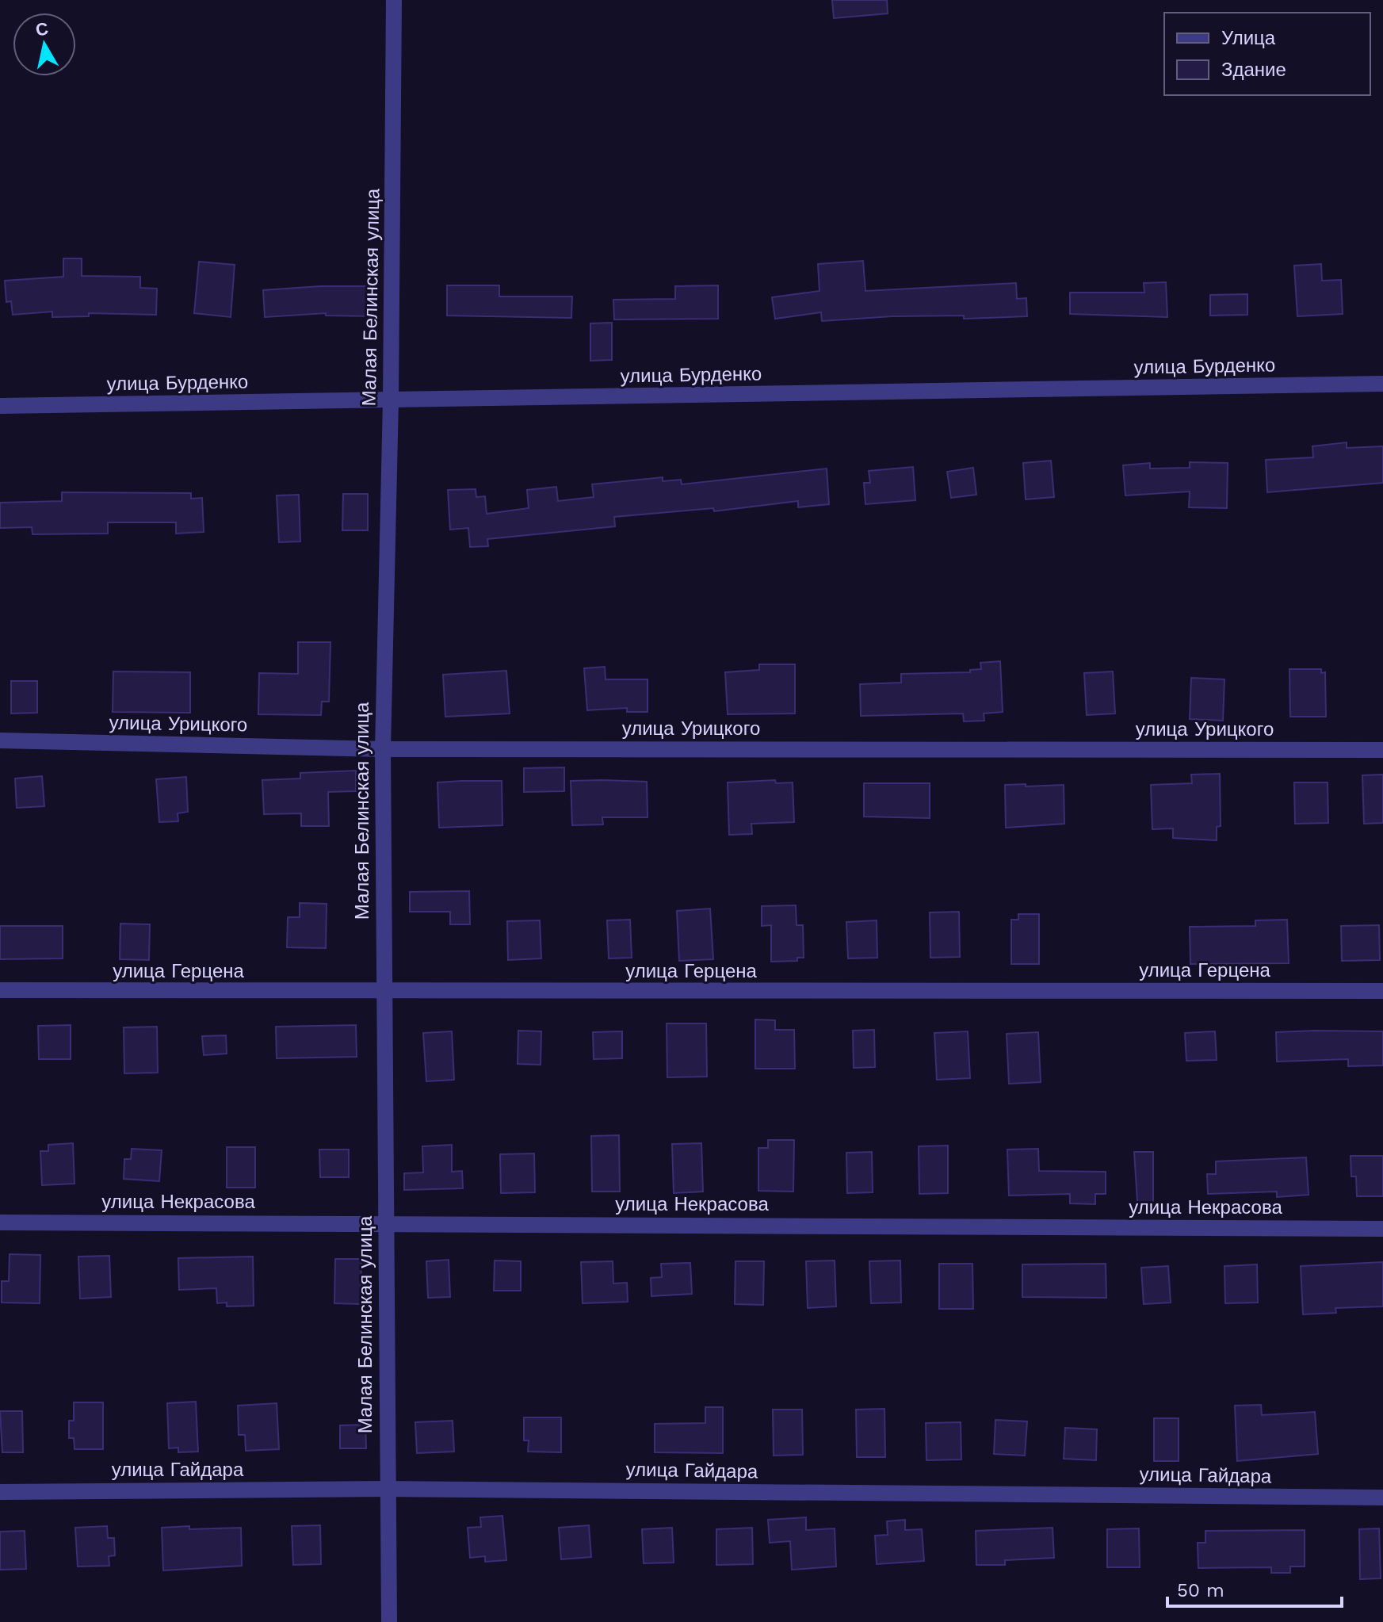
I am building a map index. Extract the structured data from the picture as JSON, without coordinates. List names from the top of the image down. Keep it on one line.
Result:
{"streets":{"street":["Малая Белинская улица","улица Бурденко","улица Урицкого","улица Герцена","улица Некрасова","улица Гайдара"]},"crossings":[["Малая Белинская улица","улица Бурденко"],["Малая Белинская улица","улица Урицкого"],["Малая Белинская улица","улица Герцена"],["Малая Белинская улица","улица Некрасова"],["Малая Белинская улица","улица Гайдара"]],"legend":["Улица","Здание"],"scale_bar":"50 m","north":"top"}
